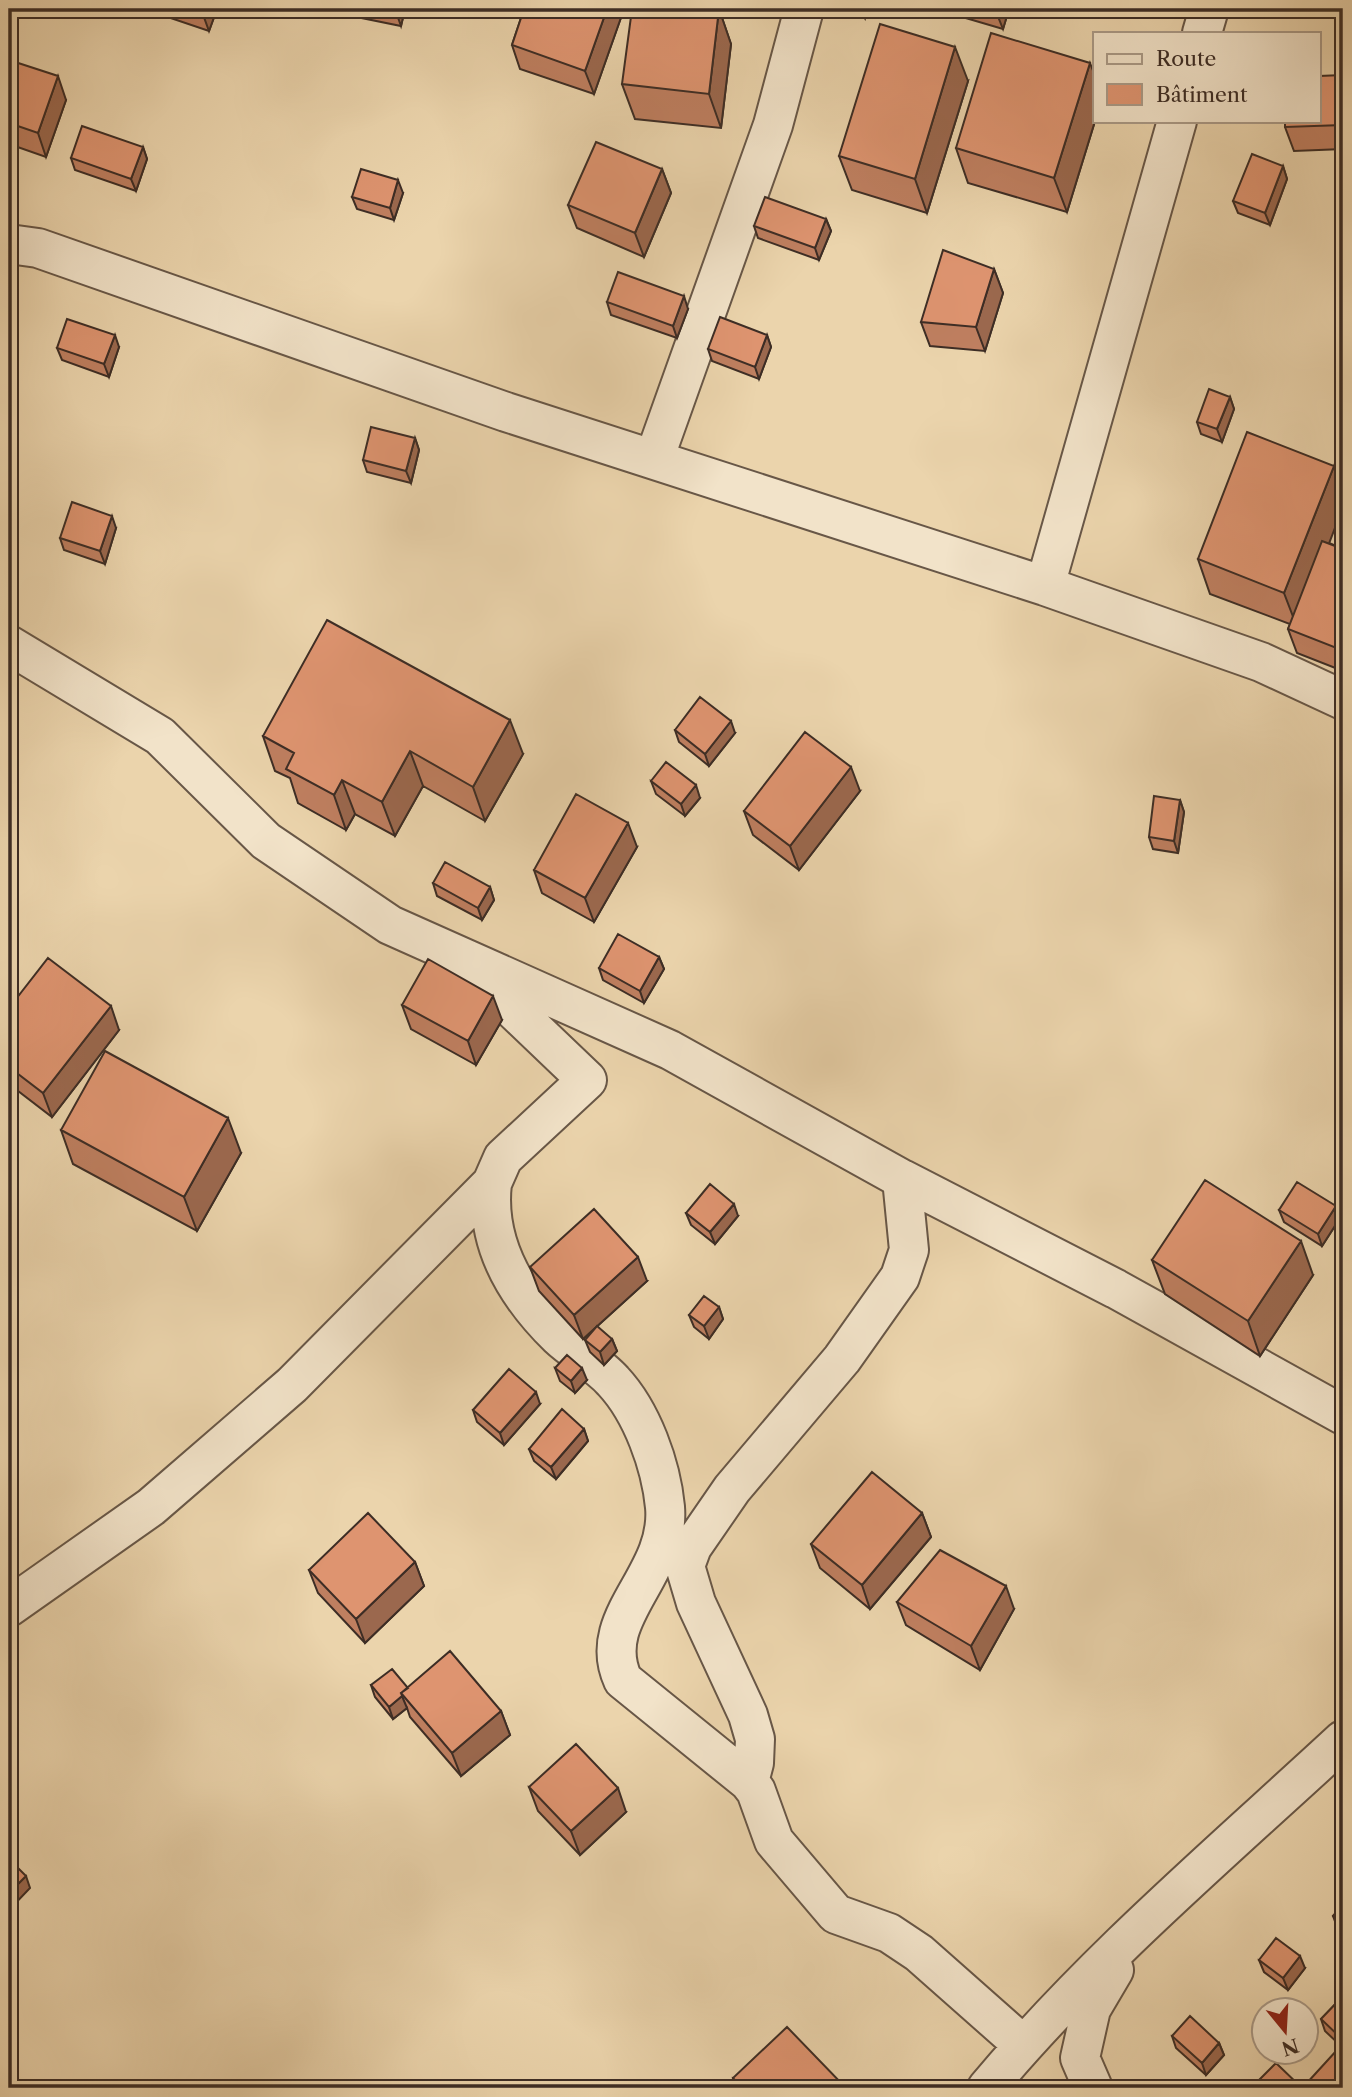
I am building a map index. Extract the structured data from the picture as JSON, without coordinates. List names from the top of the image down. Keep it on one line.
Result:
{"legend":["Route","Bâtiment"],"north":"bottom"}
